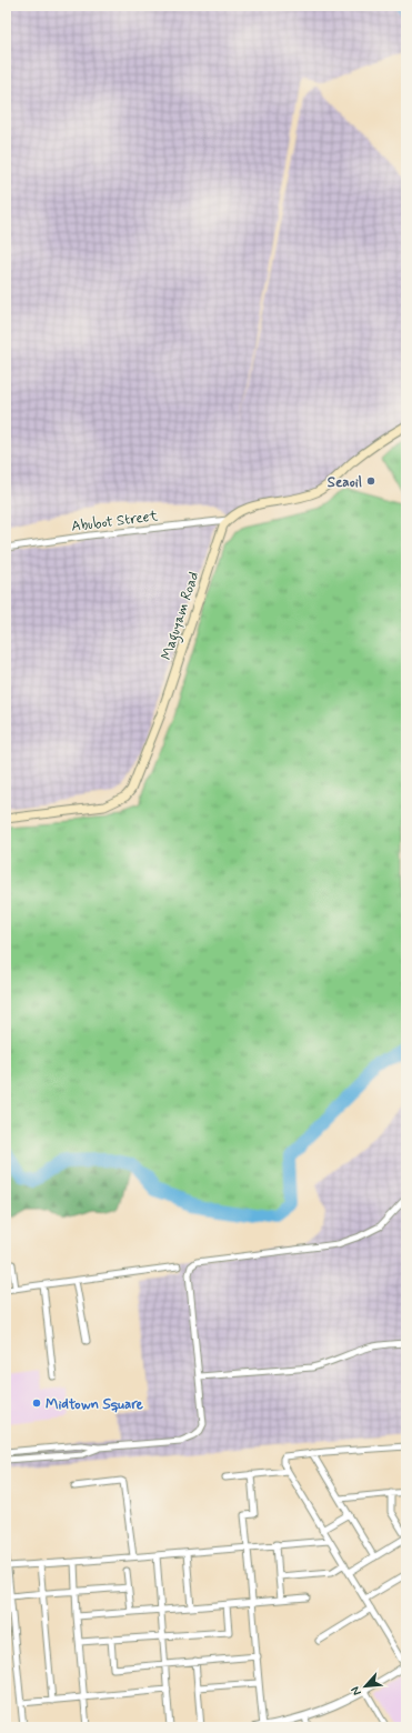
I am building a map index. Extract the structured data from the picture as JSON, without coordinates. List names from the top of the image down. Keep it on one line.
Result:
{"streets":{"main road":["Maguyam Road"],"street":["Abubot Street"]},"crossings":[["Abubot Street","Maguyam Road"]],"places":["Seaoil","Midtown Square"],"north":"bottom left"}
